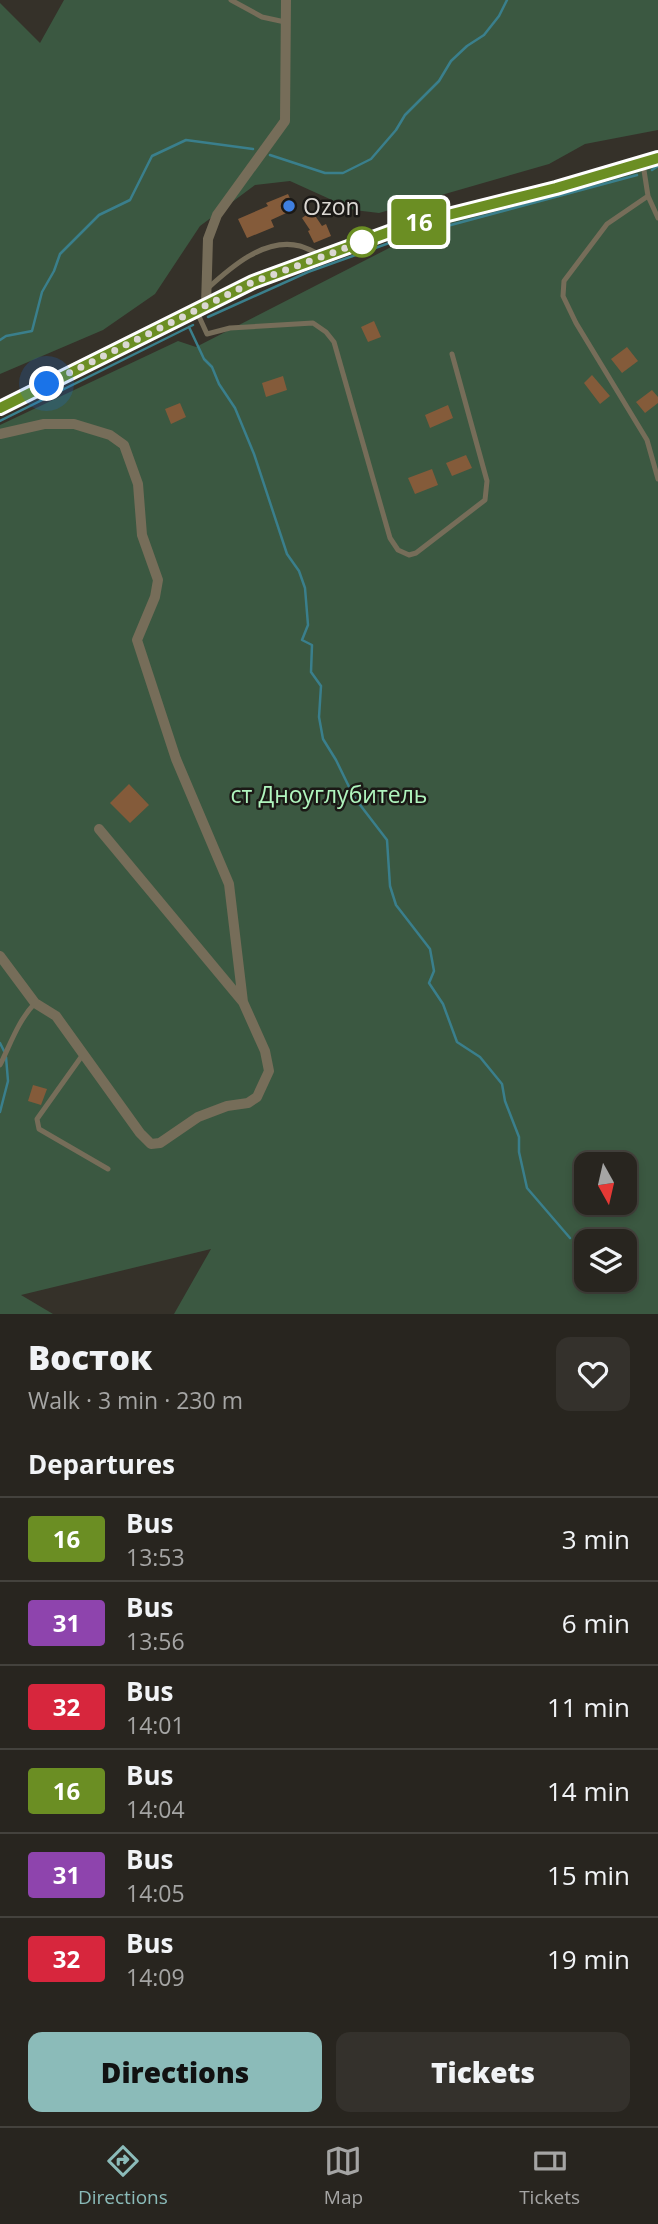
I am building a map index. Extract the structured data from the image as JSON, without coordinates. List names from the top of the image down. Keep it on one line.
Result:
{"parks":["ст Дноуглубитель"],"places":["Ozon"],"lines":["bus line 16"],"north":"bottom","page":{"on_map":"16","heading":[["Восток","Walk · 3 min · 230 m"],"Departures"],"list":[{"mark":"16","name":"Bus","note":"13:53","value":"3 min"},{"mark":"31","name":"Bus","note":"13:56","value":"6 min"},{"mark":"32","name":"Bus","note":"14:01","value":"11 min"},{"mark":"16","name":"Bus","note":"14:04","value":"14 min"},{"mark":"31","name":"Bus","note":"14:05","value":"15 min"},{"mark":"32","name":"Bus","note":"14:09","value":"19 min"}],"buttons":["Directions","Tickets"],"tabs":["Directions","Map","Tickets"]}}
